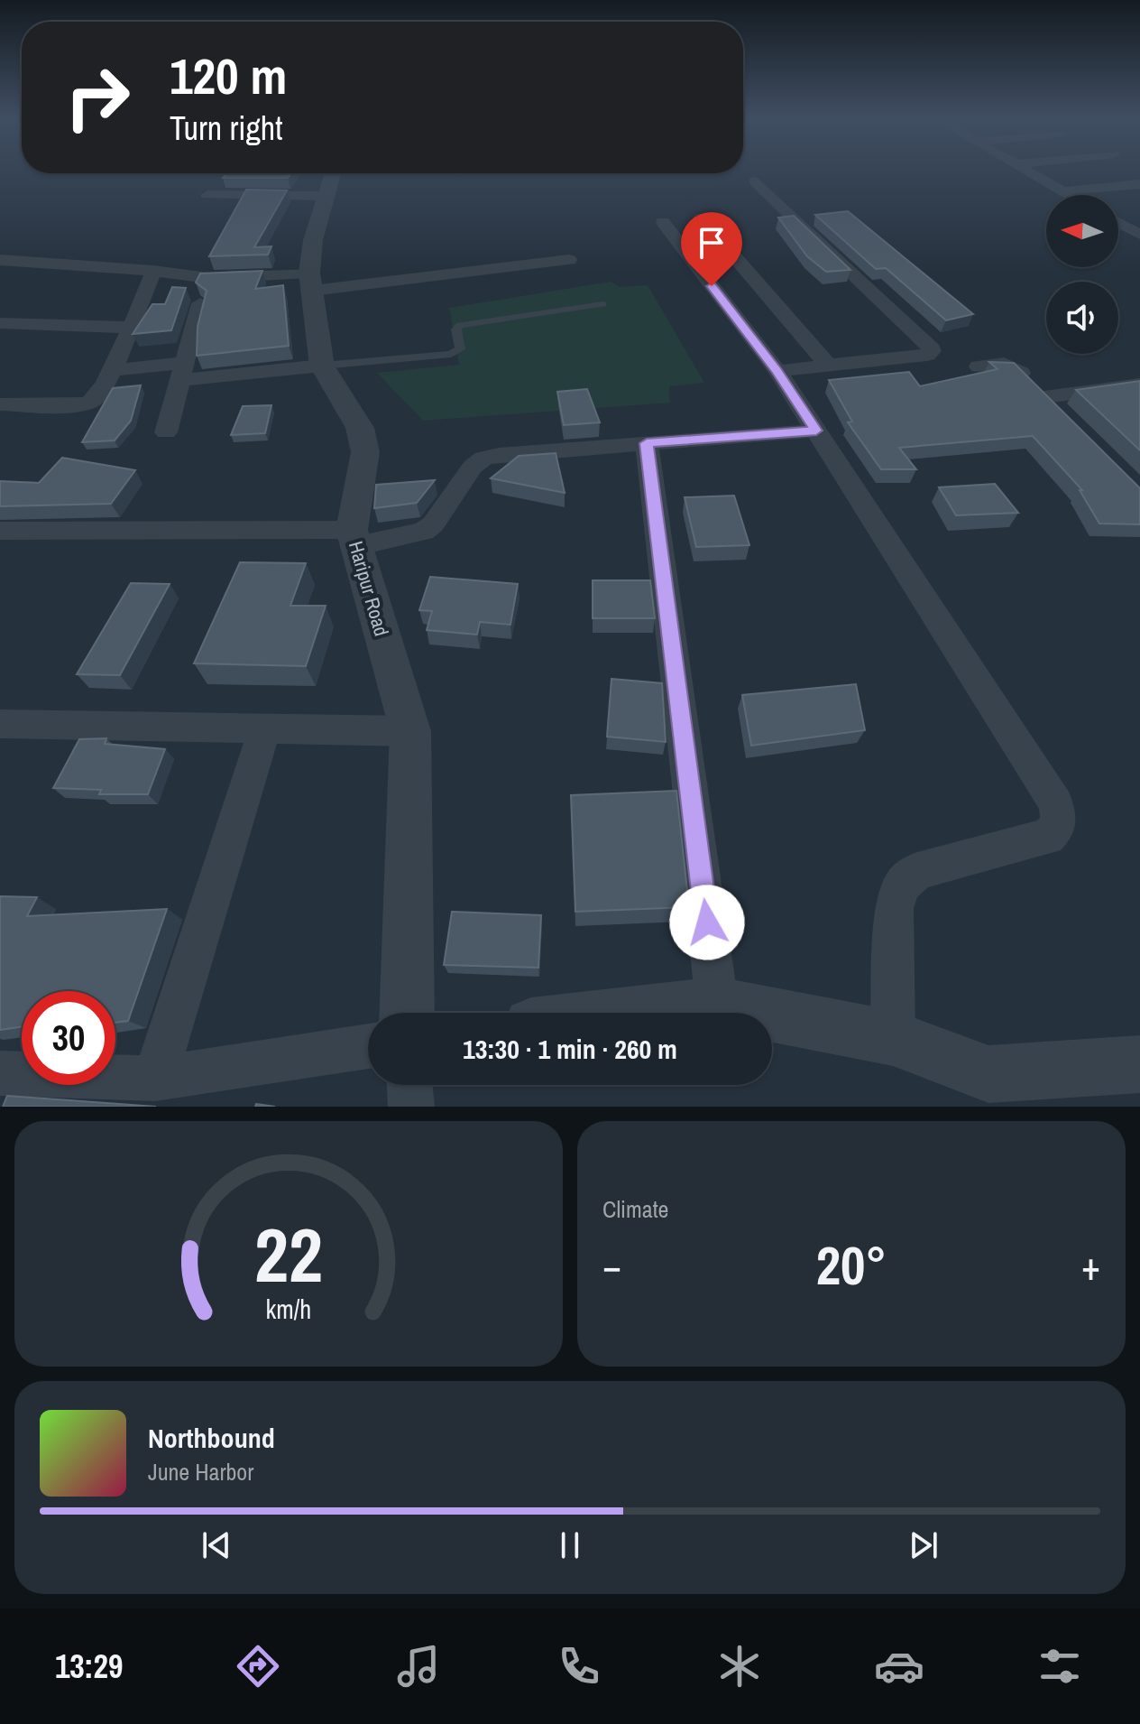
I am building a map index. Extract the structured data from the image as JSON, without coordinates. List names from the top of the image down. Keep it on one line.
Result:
{"streets":{"street":["Haripur Road"]},"north":"left","page":{"turn":["120 m","Turn right"],"limit":"30","trip":"13:30 · 1 min · 260 m","tile":"Climate","heat":["−","20°","+"],"song":["Northbound","June Harbor"],"tabs":"13:29","gauge":["22","km/h"]}}
